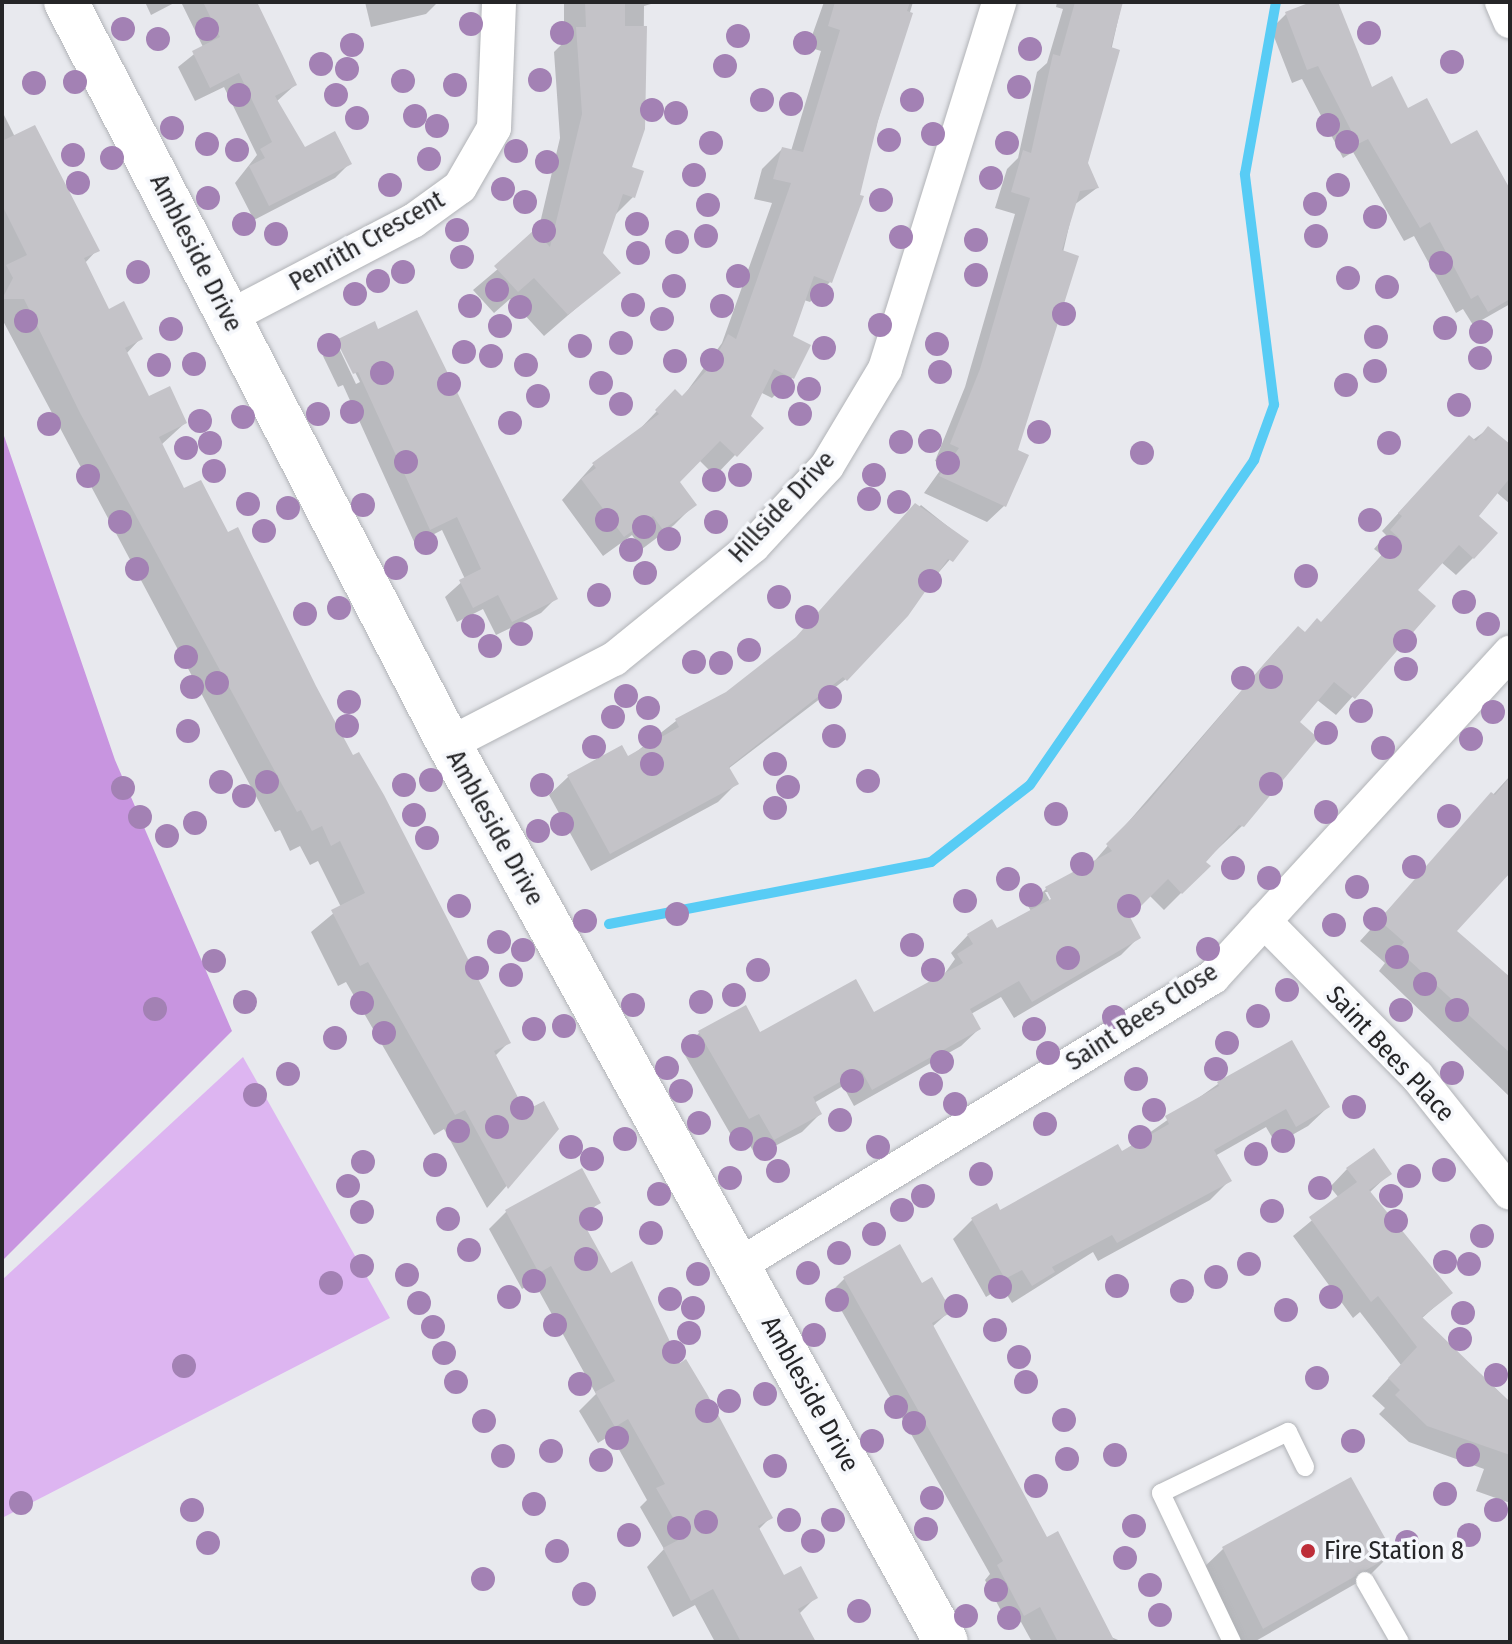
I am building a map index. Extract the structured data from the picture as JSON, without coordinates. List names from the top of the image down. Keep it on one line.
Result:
{"streets":{"street":["Penrith Crescent","Ambleside Drive","Hillside Drive","Saint Bees Close","Saint Bees Place"]},"crossings":[["Penrith Crescent","Ambleside Drive"],["Ambleside Drive","Hillside Drive"],["Ambleside Drive","Saint Bees Close"],["Saint Bees Close","Saint Bees Place"]],"places":["Fire Station 8"]}
